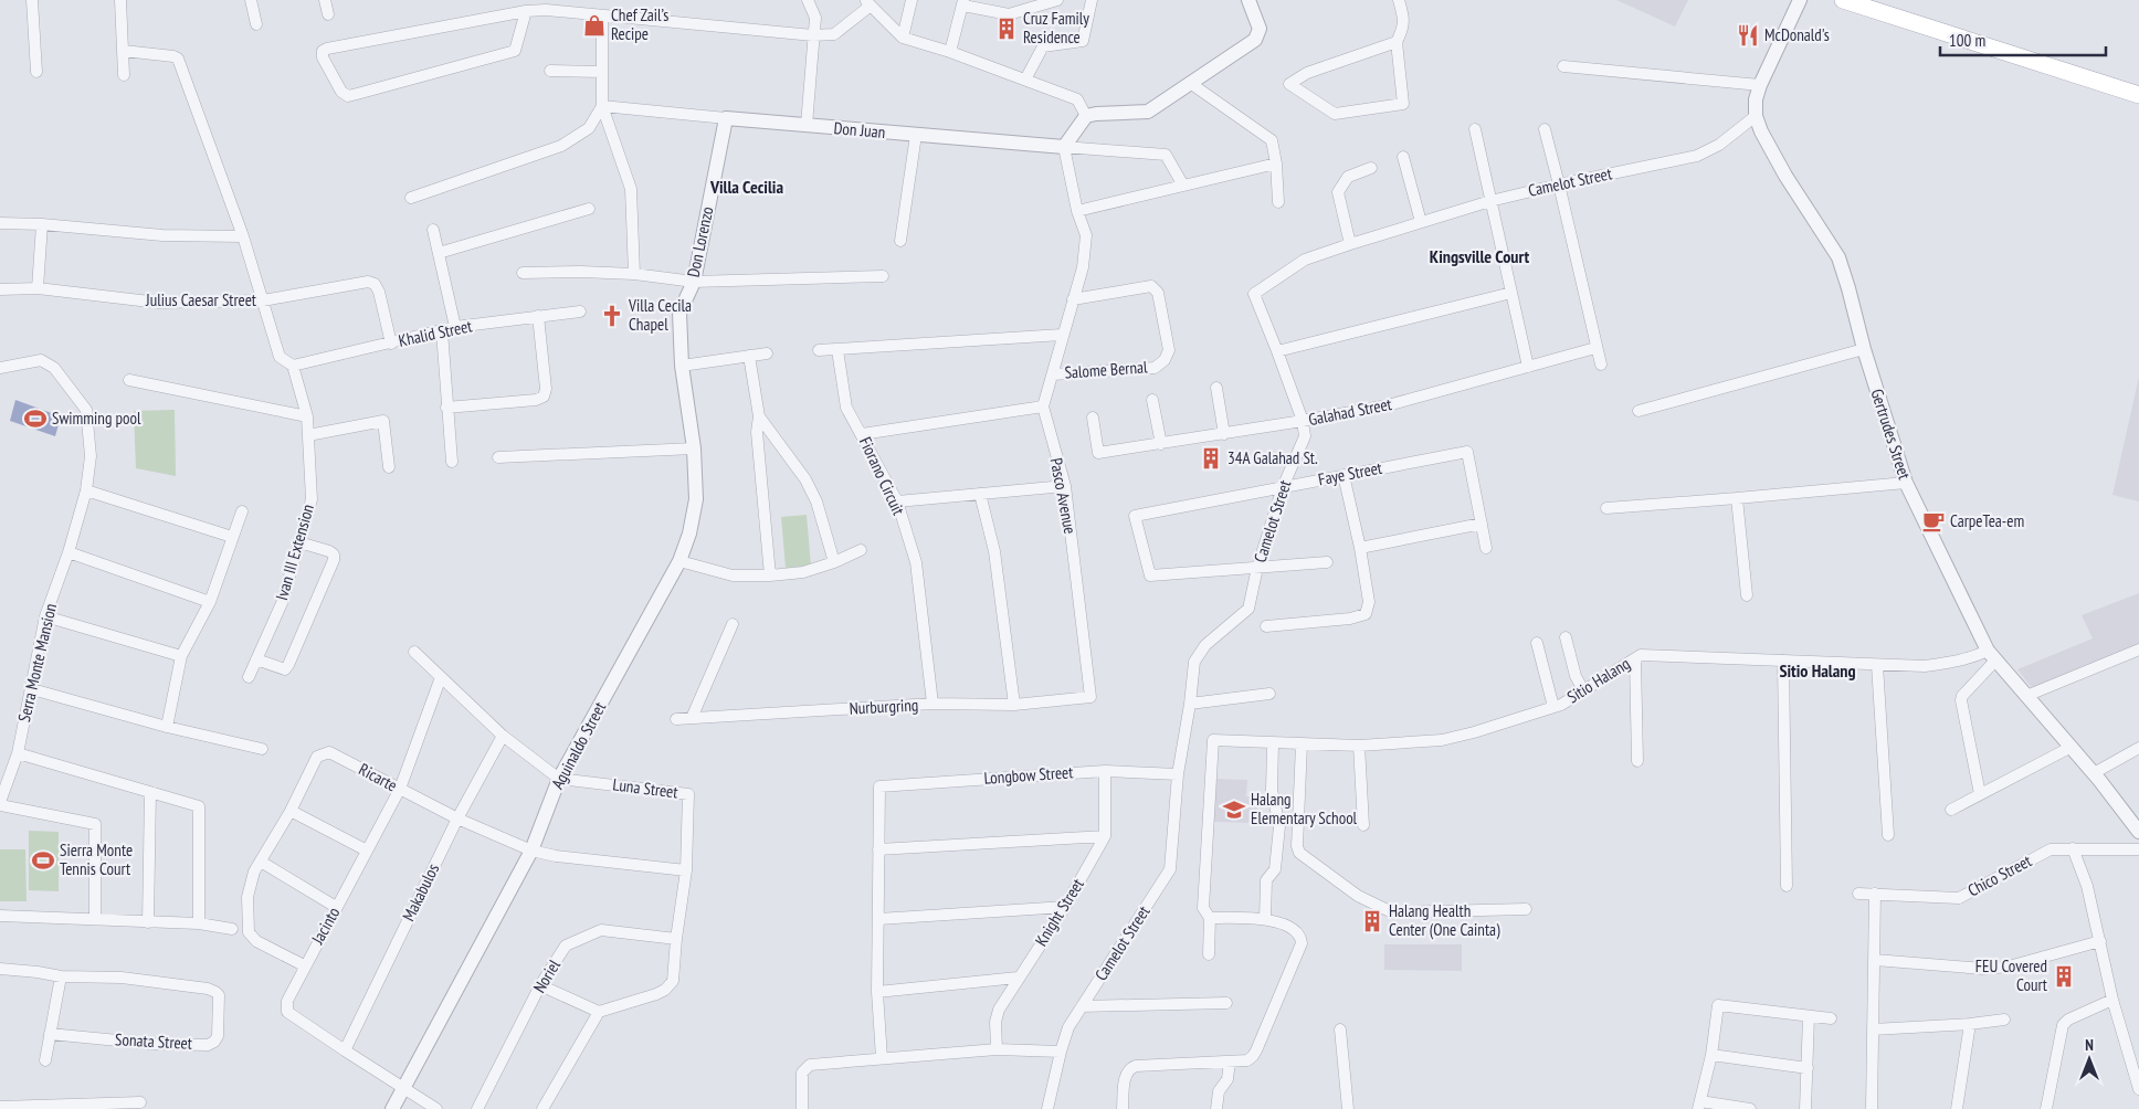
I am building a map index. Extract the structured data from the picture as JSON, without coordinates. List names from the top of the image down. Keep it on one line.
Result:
{"streets":{"street":["Don Juan","Camelot Street","Don Lorenzo","Julius Caesar Street","Khalid Street","Salome Bernal","Galahad Street","Gertrudes Street","Faye Street","Fiorano Circuit","Pasco Avenue","Ivan III Extension","Serra Monte Mansion","Sitio Halang","Nurburgring","Aguinaldo Street","Longbow Street","Ricarte","Luna Street","Chico Street","Makabulos","Knight Street","Jacinto","Noriel","Sonata Street"]},"crossings":[["Don Juan","Don Lorenzo"],["Camelot Street","Galahad Street"],["Camelot Street","Gertrudes Street"],["Camelot Street","Faye Street"],["Camelot Street","Longbow Street"],["Don Lorenzo","Aguinaldo Street"],["Julius Caesar Street","Khalid Street"],["Julius Caesar Street","Ivan III Extension"],["Khalid Street","Ivan III Extension"],["Gertrudes Street","Sitio Halang"],["Fiorano Circuit","Nurburgring"],["Pasco Avenue","Nurburgring"],["Aguinaldo Street","Ricarte"],["Aguinaldo Street","Luna Street"],["Aguinaldo Street","Jacinto"],["Longbow Street","Knight Street"],["Ricarte","Luna Street"],["Ricarte","Makabulos"],["Ricarte","Jacinto"],["Luna Street","Noriel"],["Makabulos","Jacinto"]],"districts":["Villa Cecilia","Kingsville Court","Sitio Halang"],"places":{"shop":["Chef Zail’s Recipe"],"building":["Cruz Family Residence","34A Galahad St.","Halang Health Center (One Cainta)","FEU Covered Court"],"restaurant":["McDonald's"],"church":["Villa Cecila Chapel"],"sports":["Swimming pool","Sierra Monte Tennis Court"],"cafe":["CarpeTea-em"],"school or university":["Halang Elementary School"]},"scale_bar":"100 m","north":"top"}
